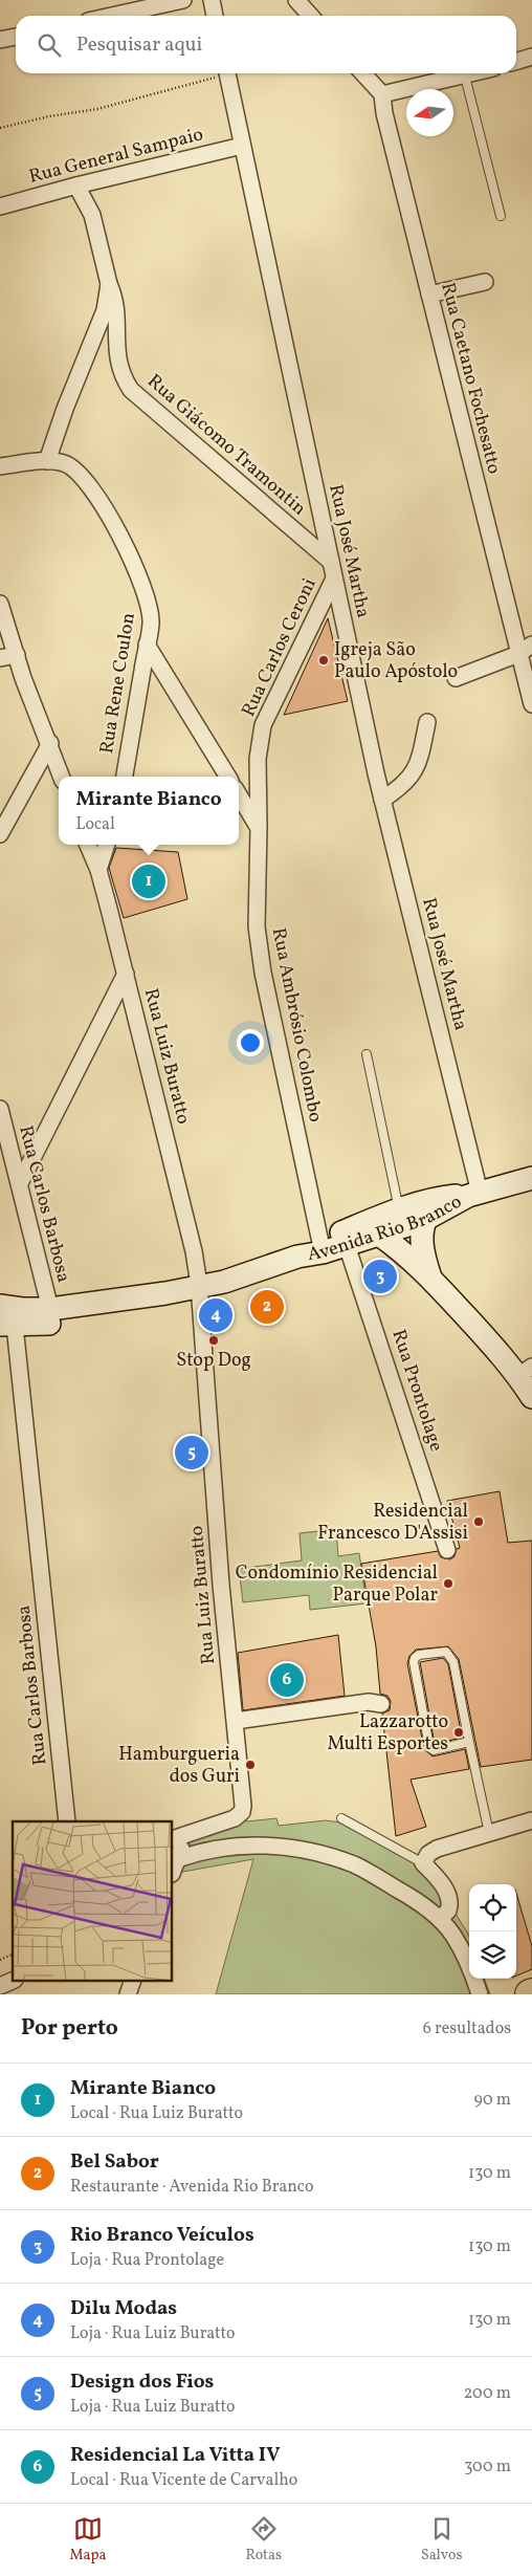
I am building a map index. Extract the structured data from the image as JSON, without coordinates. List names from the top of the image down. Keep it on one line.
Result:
{"streets":{"main road":["Avenida Rio Branco"],"street":["Rua General Sampaio","Rua Caetano Fochesatto","Rua Giácomo Tramontin","Rua José Martha","Rua Carlos Ceroni","Rua Rene Coulon","Rua Ambrósio Colombo","Rua Luiz Buratto","Rua Carlos Barbosa","Rua Prontolage"]},"crossings":[["Rua General Sampaio","Rua Giácomo Tramontin"],["Rua General Sampaio","Rua José Martha"],["Rua Giácomo Tramontin","Rua José Martha"],["Rua José Martha","Rua Carlos Ceroni"],["Rua José Martha","Avenida Rio Branco"],["Rua Carlos Ceroni","Rua Ambrósio Colombo"],["Rua Ambrósio Colombo","Avenida Rio Branco"],["Rua Luiz Buratto","Avenida Rio Branco"],["Rua Carlos Barbosa","Avenida Rio Branco"],["Avenida Rio Branco","Rua Prontolage"]],"places":["Igreja São Paulo Apóstolo","Stop Dog","Residencial Francesco D'Assisi","Condomínio Residencial Parque Polar","Lazzarotto Multi Esportes","Hamburgueria dos Guri"],"north":"left","page":{"search":"Pesquisar aqui","popup":["Mirante Bianco","Local"],"pins":["1","3","2","4","5","6"],"heading":["Por perto","6 resultados"],"list":[{"mark":"1","name":"Mirante Bianco","note":"Local · Rua Luiz Buratto","value":"90 m"},{"mark":"2","name":"Bel Sabor","note":"Restaurante · Avenida Rio Branco","value":"130 m"},{"mark":"3","name":"Rio Branco Veículos","note":"Loja · Rua Prontolage","value":"130 m"},{"mark":"4","name":"Dilu Modas","note":"Loja · Rua Luiz Buratto","value":"130 m"},{"mark":"5","name":"Design dos Fios","note":"Loja · Rua Luiz Buratto","value":"200 m"},{"mark":"6","name":"Residencial La Vitta IV","note":"Local · Rua Vicente de Carvalho","value":"300 m"}],"nav":["Mapa","Rotas","Salvos"]}}
